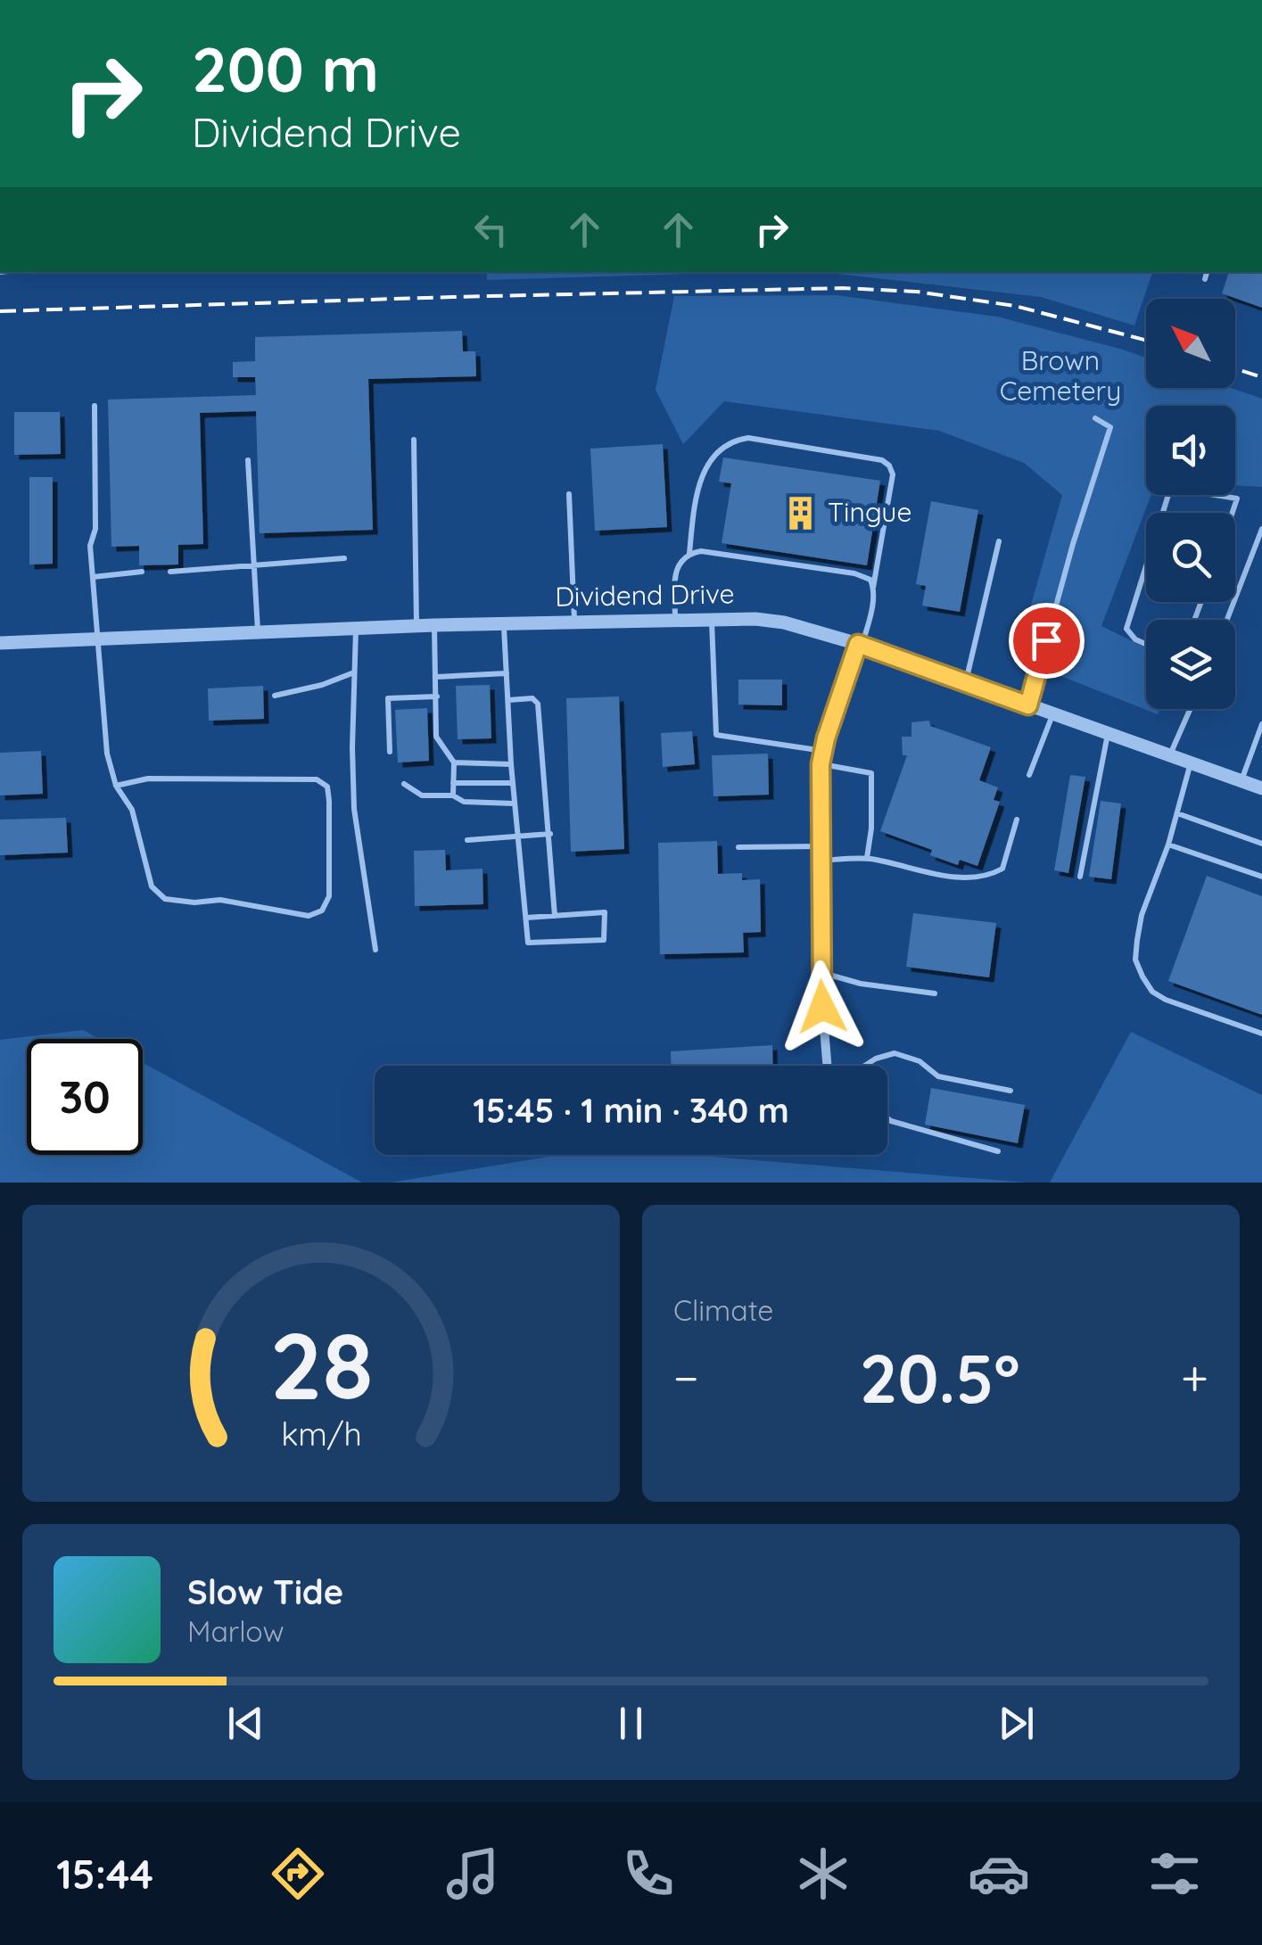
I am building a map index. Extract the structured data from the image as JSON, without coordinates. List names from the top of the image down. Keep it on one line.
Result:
{"streets":{"street":["Dividend Drive"]},"parks":["Brown Cemetery"],"places":{"building":["Tingue"]},"north":"top left","page":{"turn":["200 m","Dividend Drive"],"limit":"30","trip":"15:45 · 1 min · 340 m","tile":"Climate","heat":["−","20.5°","+"],"song":["Slow Tide","Marlow"],"tabs":"15:44","gauge":["28","km/h"]}}
